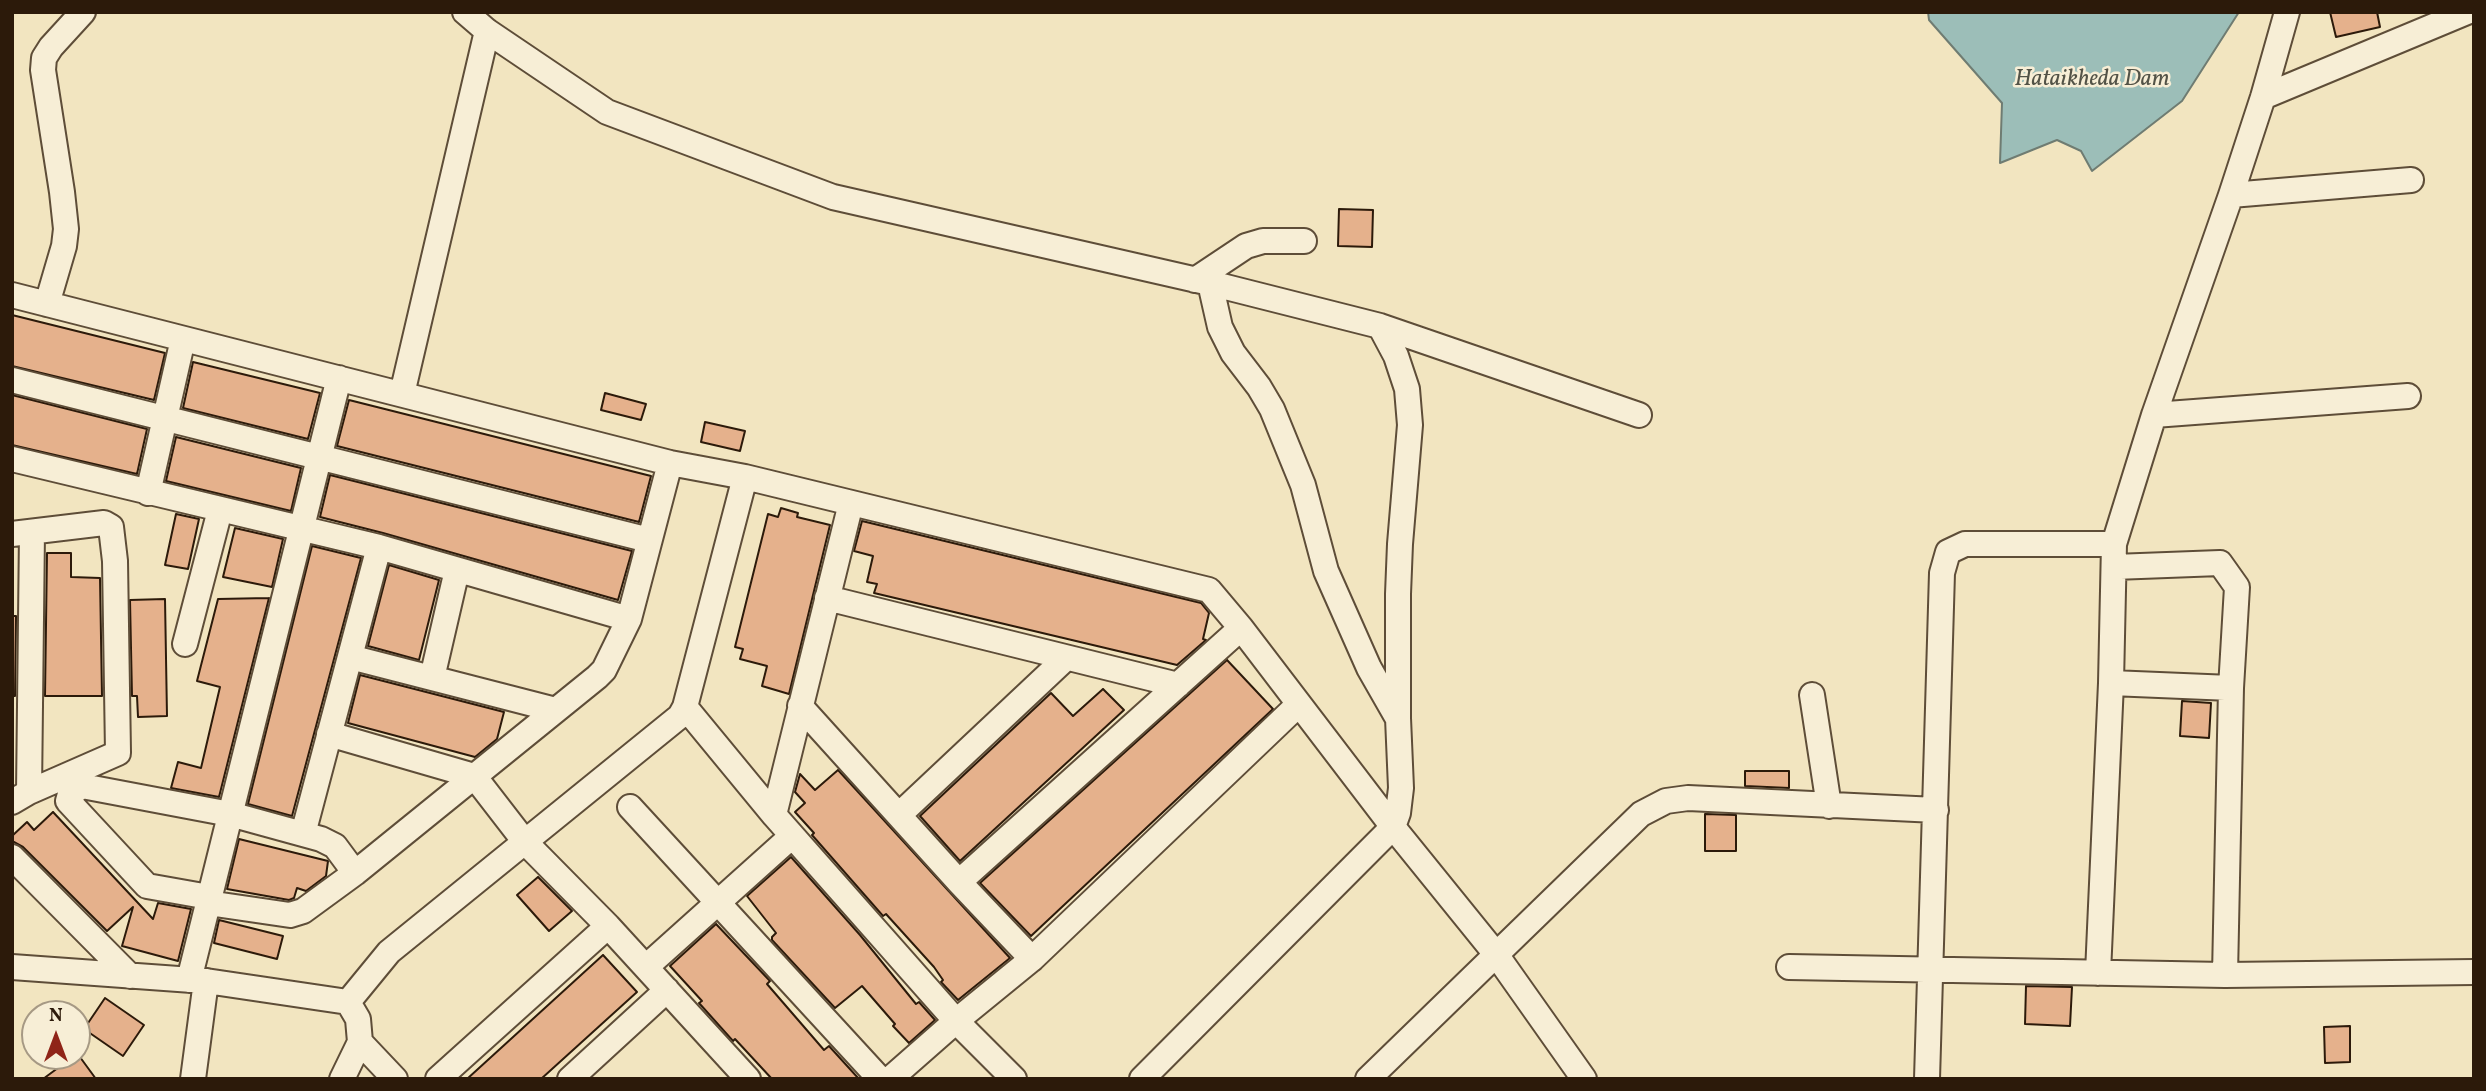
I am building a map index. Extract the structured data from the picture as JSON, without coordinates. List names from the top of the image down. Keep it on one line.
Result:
{"water":["Hataikheda Dam"],"north":"top"}
